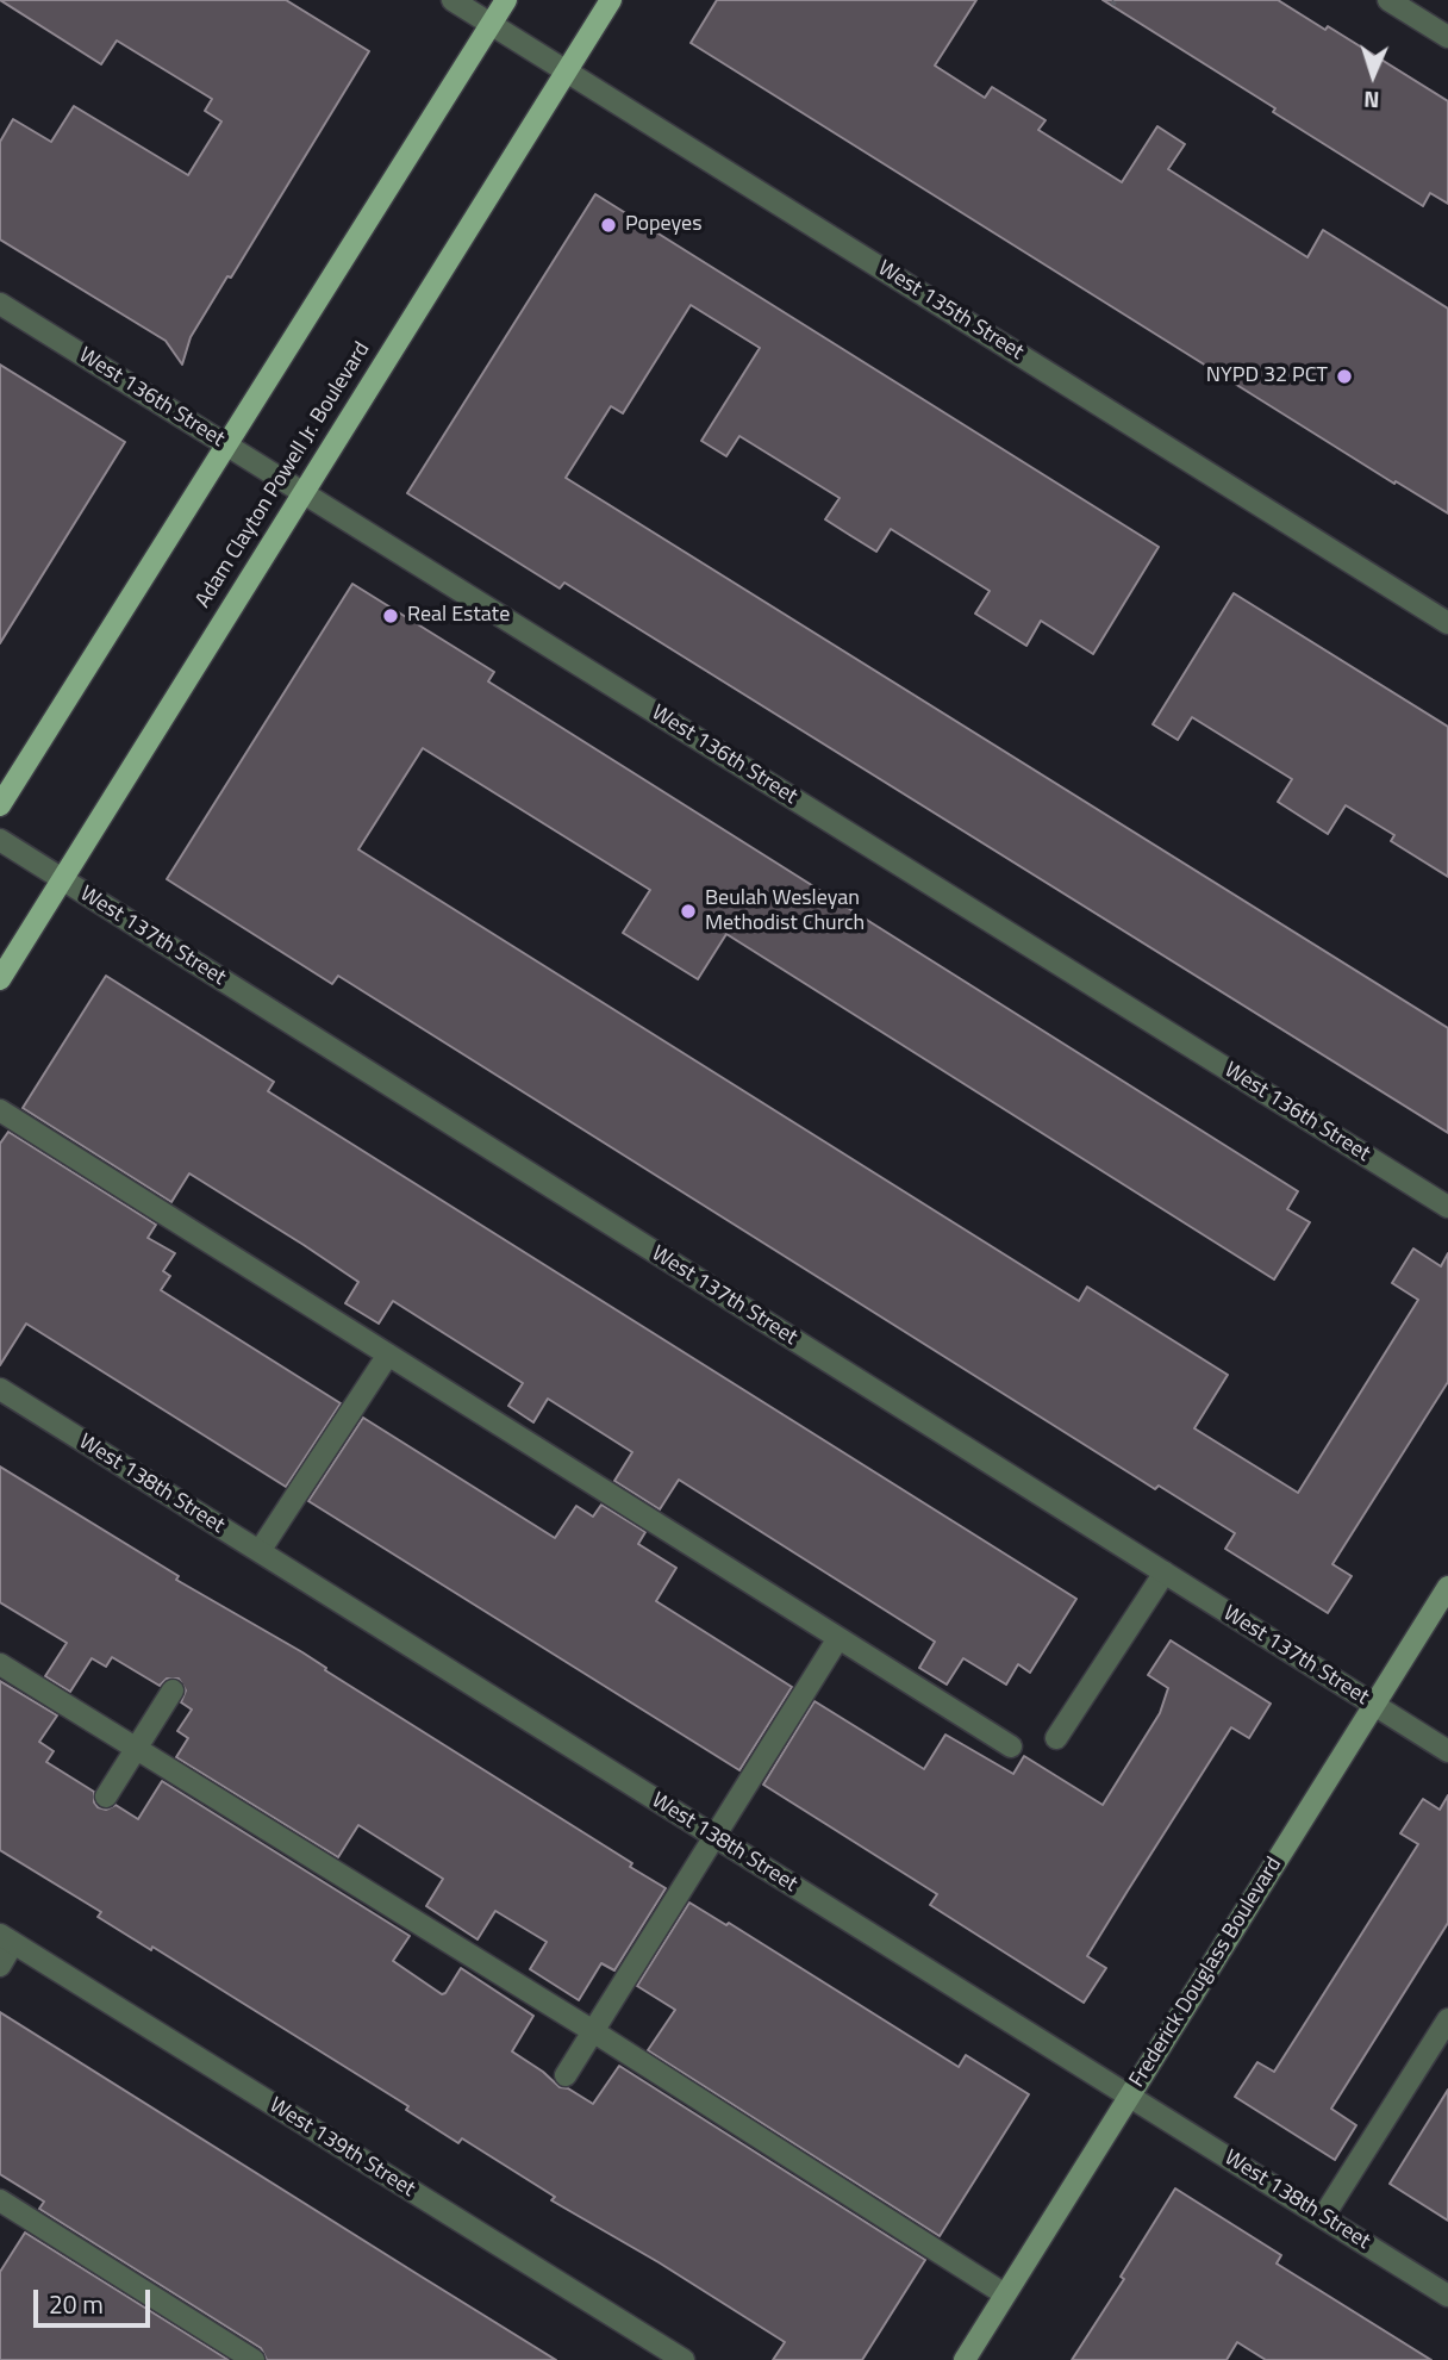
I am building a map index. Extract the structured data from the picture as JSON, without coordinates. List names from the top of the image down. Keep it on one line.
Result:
{"streets":{"main road":["Adam Clayton Powell Jr. Boulevard","Frederick Douglass Boulevard"],"street":["West 135th Street","West 136th Street","West 137th Street","West 138th Street","West 139th Street"]},"crossings":[["West 135th Street","Adam Clayton Powell Jr. Boulevard"],["West 136th Street","Adam Clayton Powell Jr. Boulevard"],["Adam Clayton Powell Jr. Boulevard","West 137th Street"],["West 137th Street","Frederick Douglass Boulevard"],["West 138th Street","Frederick Douglass Boulevard"]],"places":["Popeyes","NYPD 32 PCT","Real Estate","Beulah Wesleyan Methodist Church"],"scale_bar":"20 m","north":"bottom"}
